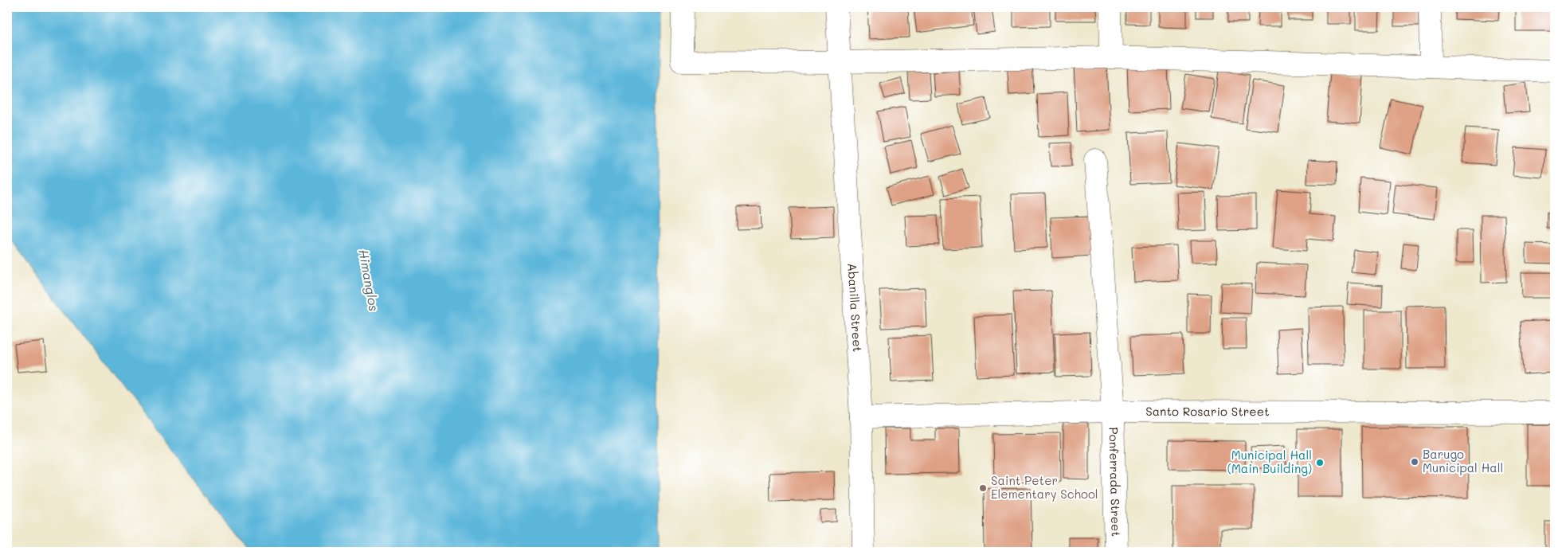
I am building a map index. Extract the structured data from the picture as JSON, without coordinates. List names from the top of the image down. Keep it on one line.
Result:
{"streets":{"street":["Abanilla Street","Santo Rosario Street","Ponferrada Street"]},"crossings":[["Abanilla Street","Santo Rosario Street"],["Santo Rosario Street","Ponferrada Street"]],"water":["Himanglos"],"places":["Barugo Municipal Hall","Municipal Hall (Main Building)","Saint Peter Elementary School"]}
